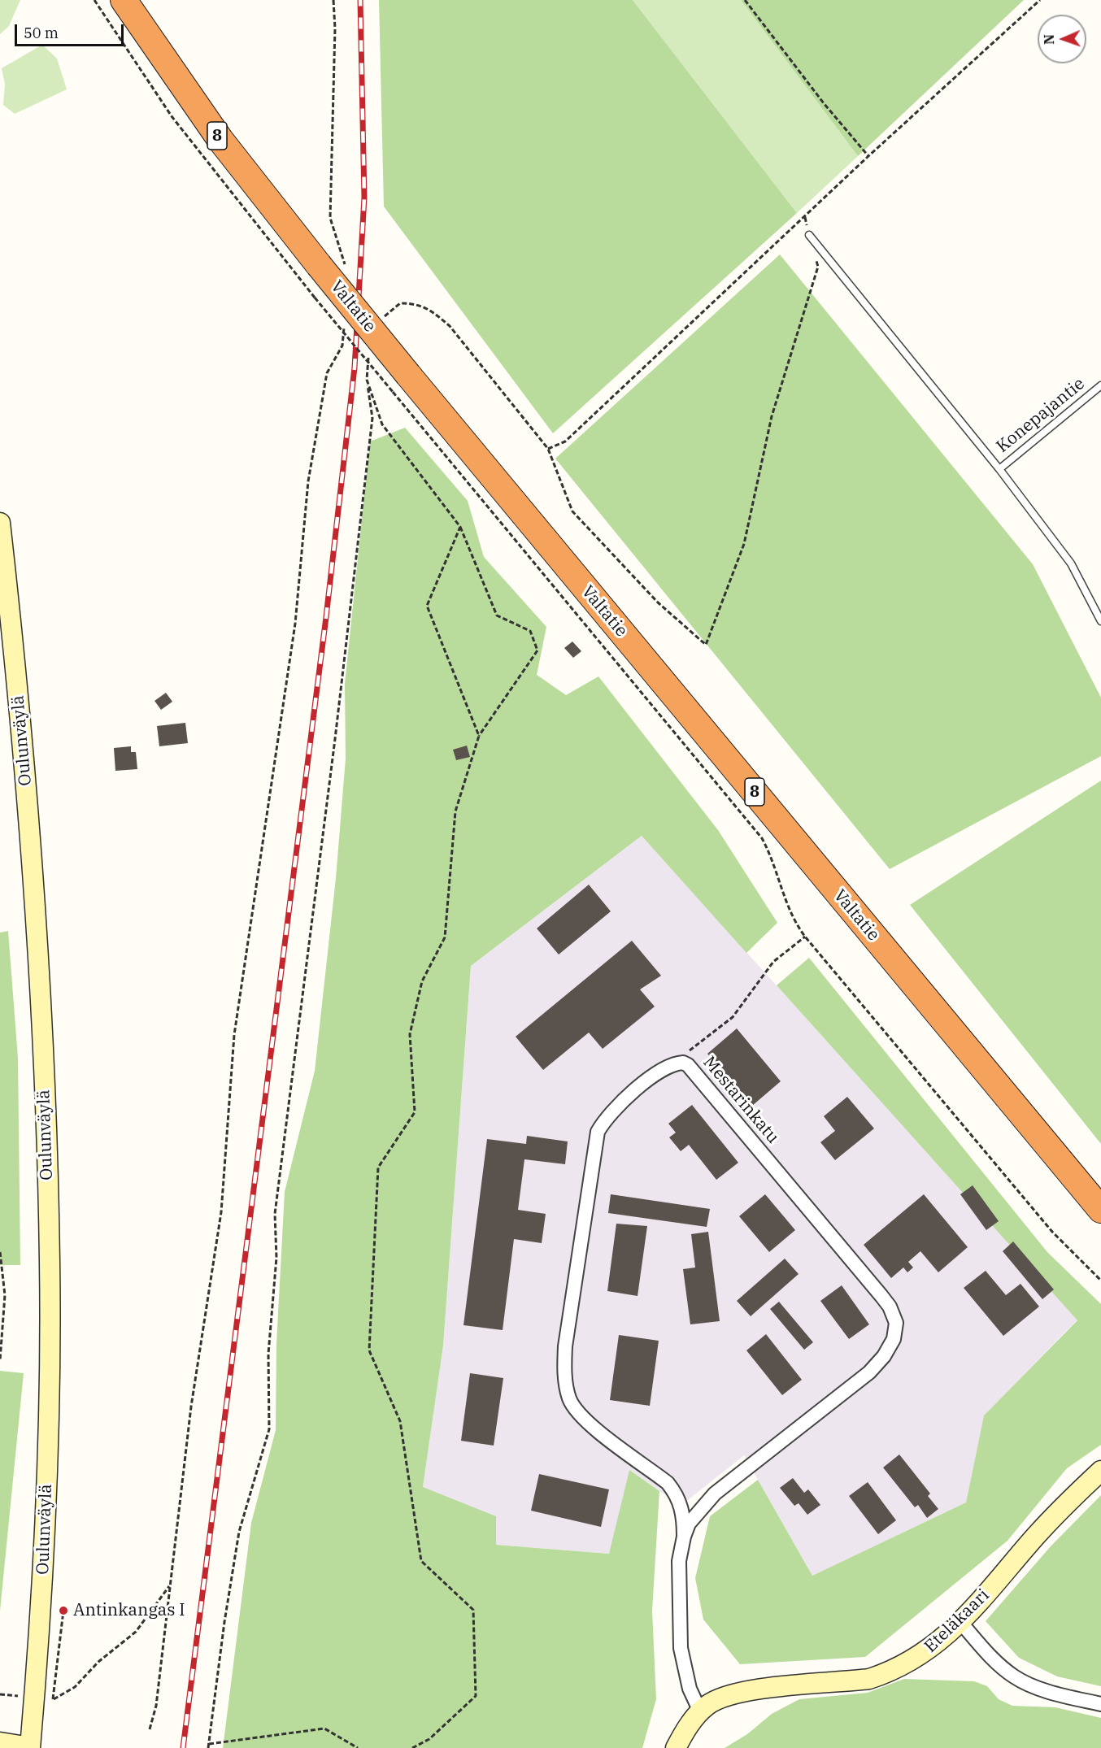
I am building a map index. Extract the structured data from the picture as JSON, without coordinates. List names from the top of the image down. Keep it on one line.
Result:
{"streets":{"highway":["8","Valtatie"],"main road":["Oulunväylä","Eteläkaari"],"street":["Mestarinkatu"],"lane":["Konepajantie"]},"crossings":[["Mestarinkatu","Eteläkaari"]],"places":["Antinkangas I"],"scale_bar":"50 m","north":"left"}
